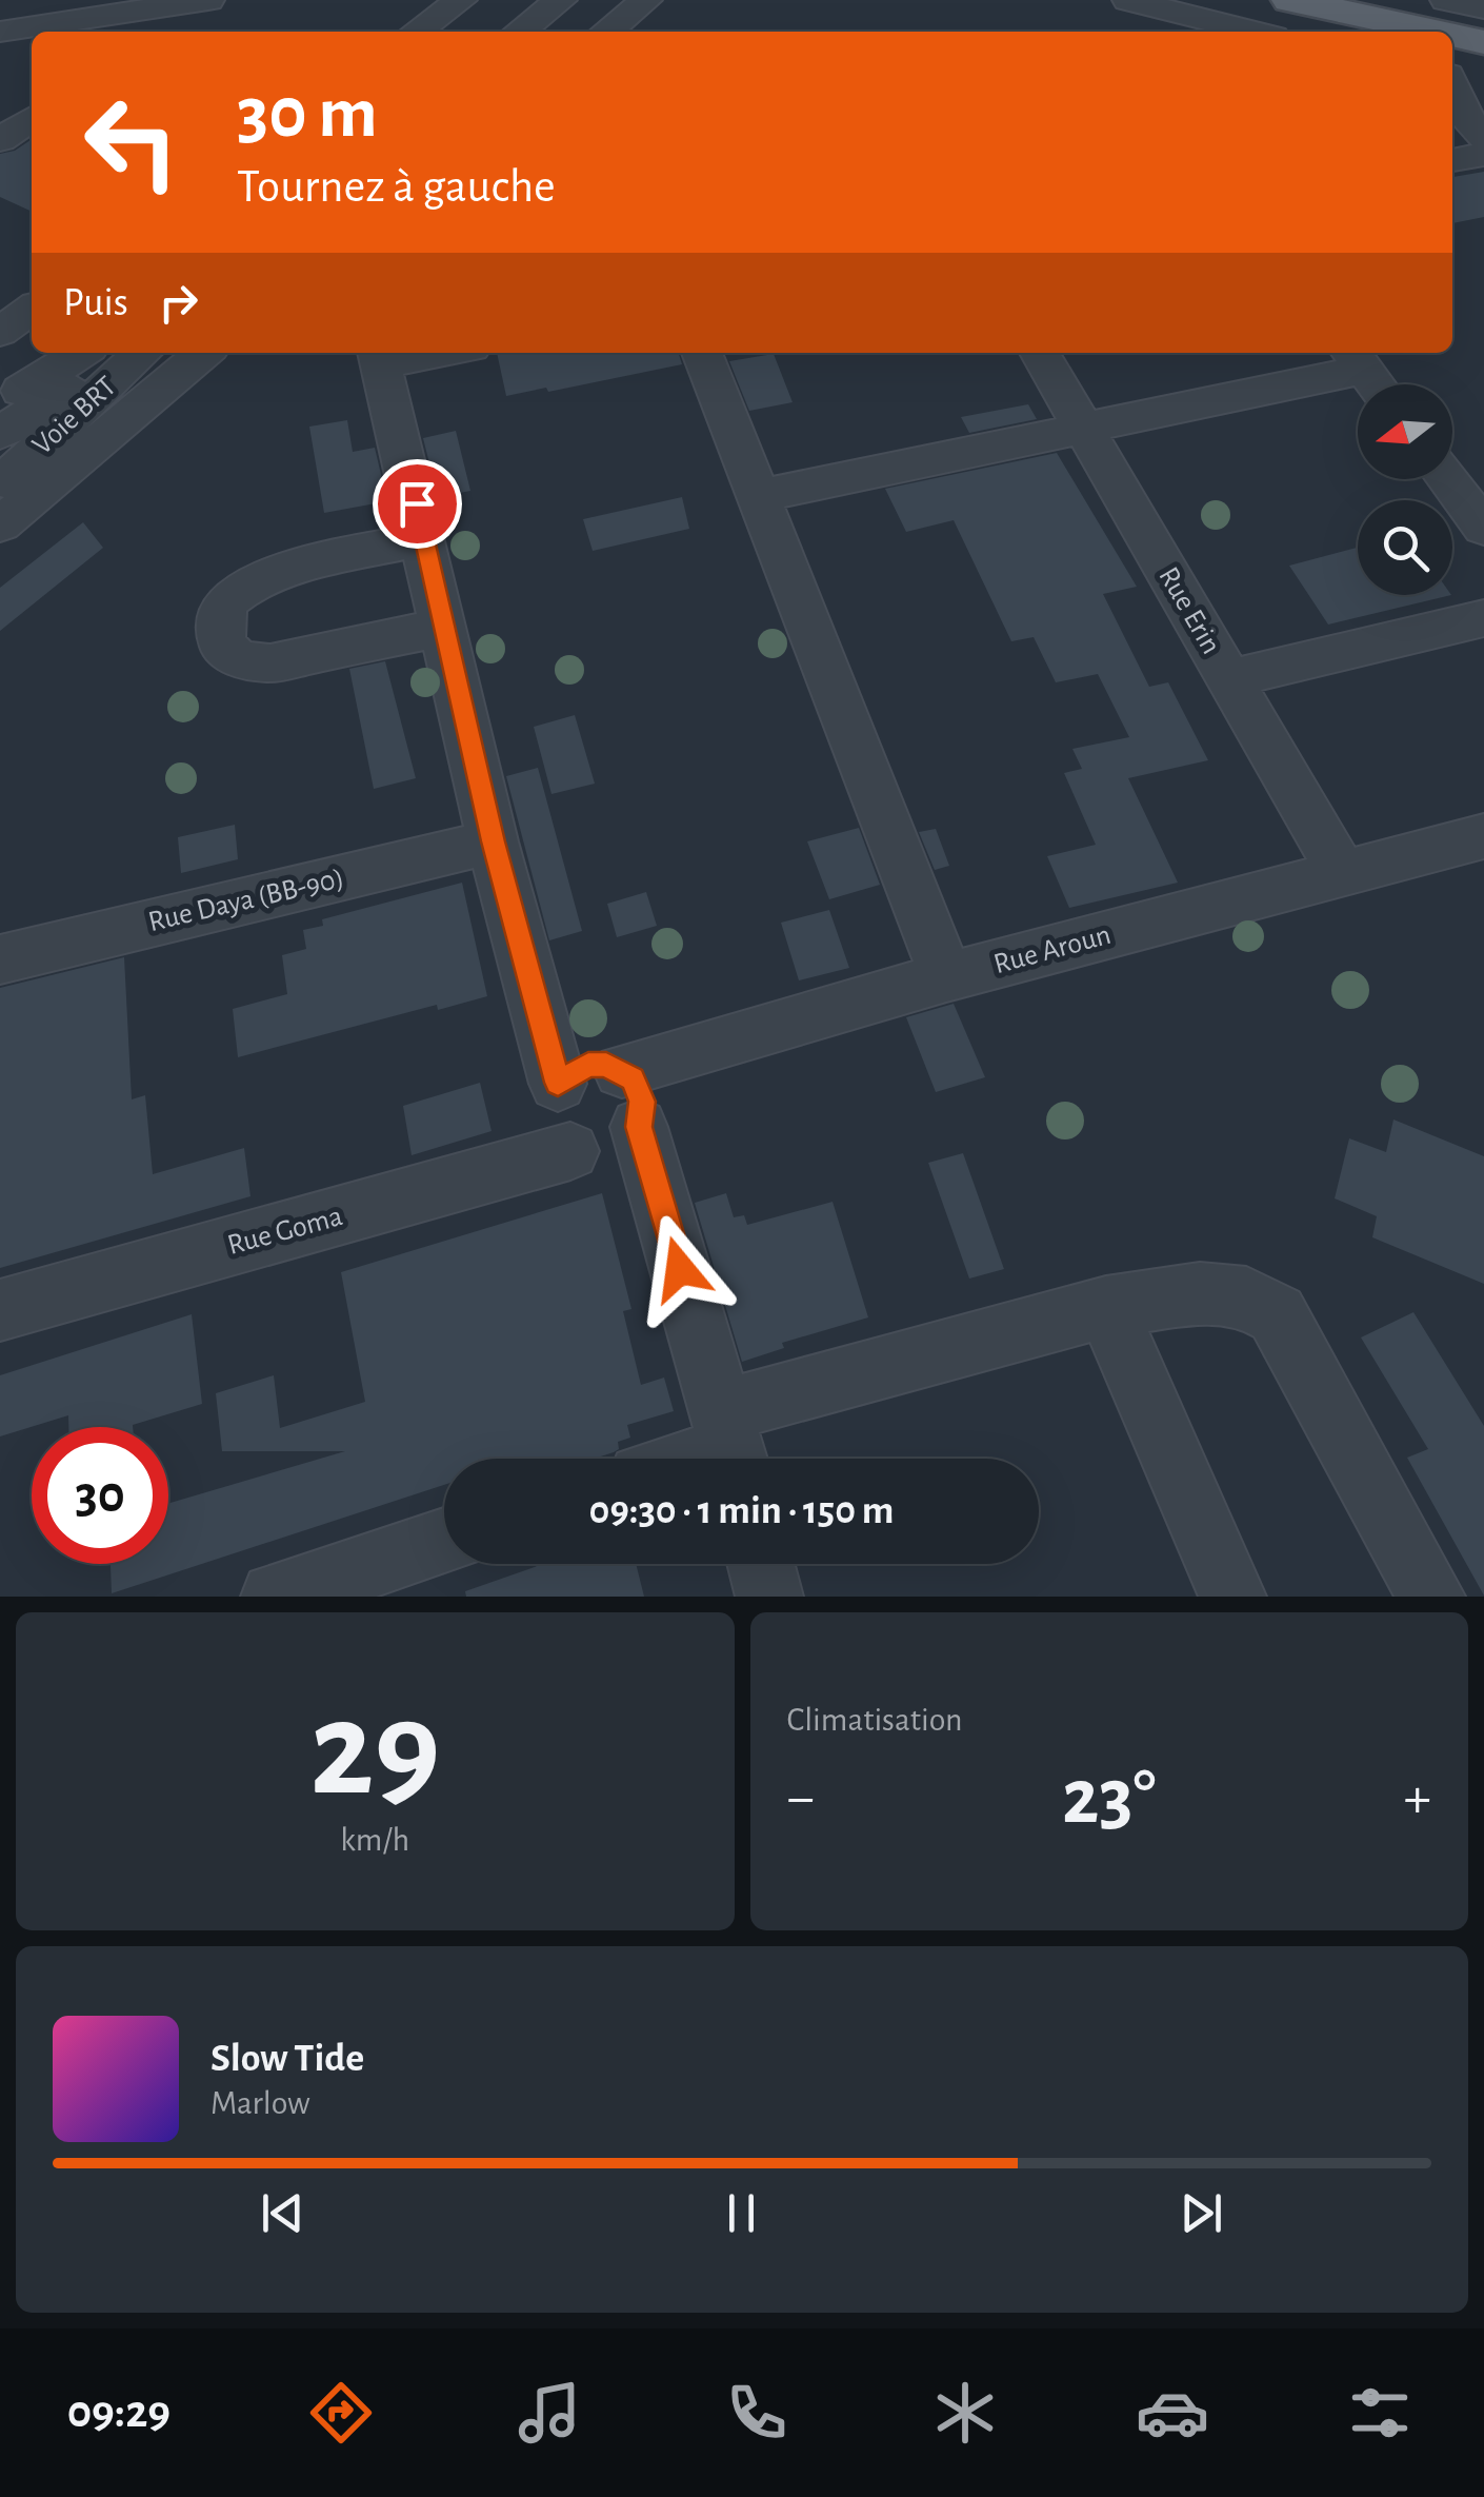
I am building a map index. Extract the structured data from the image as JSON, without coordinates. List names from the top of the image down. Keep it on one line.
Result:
{"streets":{"street":["Voie BRT","Rue Erin","Rue Daya (BB-90)","Rue Aroun","Rue Goma"]},"crossings":[["Rue Erin","Rue Aroun"],["Rue Aroun","Rue Goma"]],"north":"left","page":{"turn":["30 m","Tournez à gauche"],"then":"Puis","limit":"30","trip":"09:30 · 1 min · 150 m","tile":[["29","km/h"],"Climatisation"],"heat":["−","23°","+"],"song":["Slow Tide","Marlow"],"tabs":"09:29"}}
